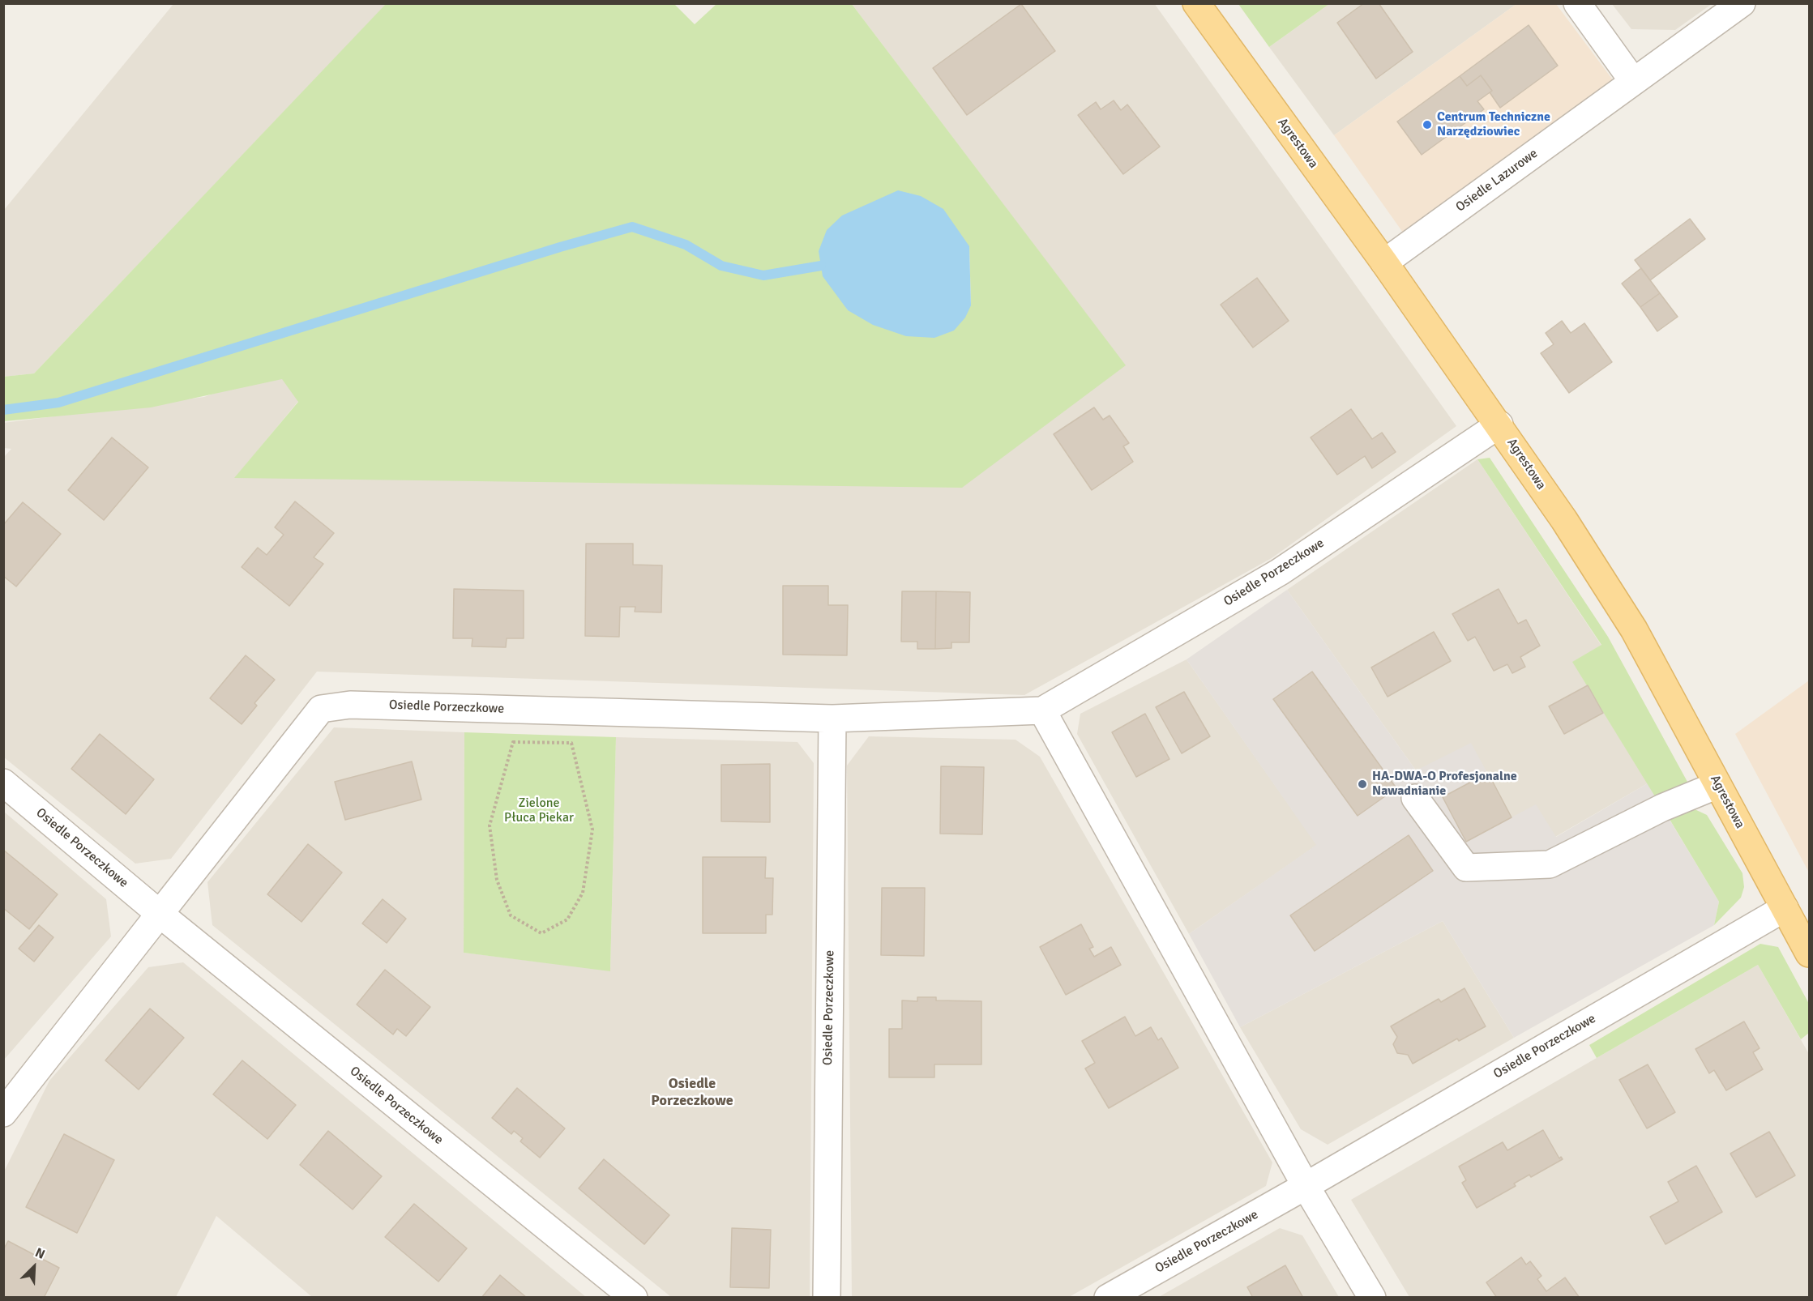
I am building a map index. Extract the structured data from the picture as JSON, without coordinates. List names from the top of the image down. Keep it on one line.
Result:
{"streets":{"main road":["Agrestowa"],"street":["Osiedle Lazurowe","Osiedle Porzeczkowe"]},"crossings":[["Agrestowa","Osiedle Lazurowe"],["Agrestowa","Osiedle Porzeczkowe"]],"districts":["Osiedle Porzeczkowe"],"parks":["Zielone Płuca Piekar"],"places":["Centrum Techniczne Narzędziowiec","HA-DWA-O Profesjonalne Nawadnianie"],"north":"top right"}
